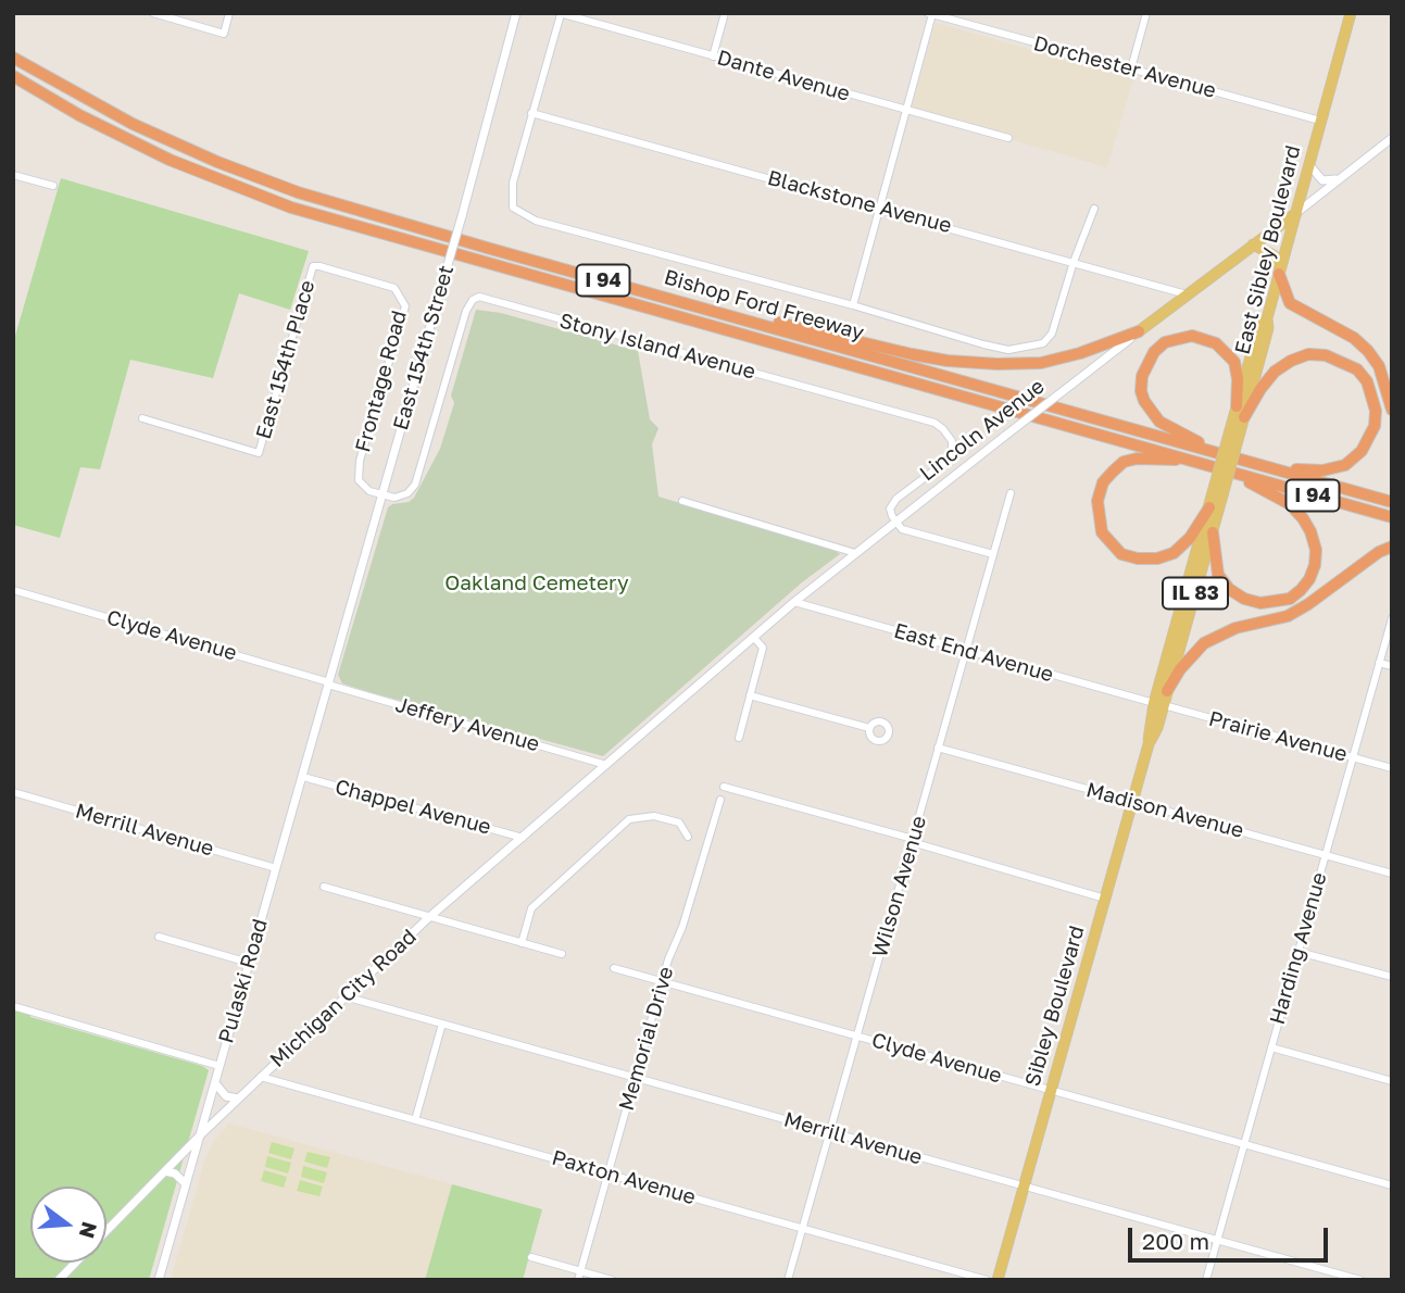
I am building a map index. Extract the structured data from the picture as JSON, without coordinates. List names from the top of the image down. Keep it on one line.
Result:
{"streets":{"highway":["I 94","Bishop Ford Freeway"],"main road":["East Sibley Boulevard","Lincoln Avenue","IL 83","Sibley Boulevard"],"street":["Dorchester Avenue","Dante Avenue","Blackstone Avenue","Stony Island Avenue","East 154th Street","East 154th Place","Frontage Road","Clyde Avenue","East End Avenue","Jeffery Avenue","Prairie Avenue","Chappel Avenue","Madison Avenue","Merrill Avenue","Wilson Avenue","Harding Avenue","Pulaski Road","Michigan City Road","Memorial Drive","Paxton Avenue"]},"crossings":[["Dorchester Avenue","East Sibley Boulevard"],["Blackstone Avenue","Lincoln Avenue"],["East Sibley Boulevard","Lincoln Avenue"],["East Sibley Boulevard","IL 83"],["Stony Island Avenue","East 154th Street"],["Stony Island Avenue","Frontage Road"],["Stony Island Avenue","Lincoln Avenue"],["East 154th Street","Frontage Road"],["East 154th Street","Clyde Avenue"],["East 154th Street","Jeffery Avenue"],["East 154th Street","Pulaski Road"],["East 154th Place","Frontage Road"],["Lincoln Avenue","East End Avenue"],["Lincoln Avenue","Jeffery Avenue"],["Lincoln Avenue","Michigan City Road"],["IL 83","Sibley Boulevard"],["Clyde Avenue","Jeffery Avenue"],["Clyde Avenue","Wilson Avenue"],["Clyde Avenue","Harding Avenue"],["Clyde Avenue","Pulaski Road"],["Clyde Avenue","Sibley Boulevard"],["Clyde Avenue","Memorial Drive"],["East End Avenue","Prairie Avenue"],["East End Avenue","Wilson Avenue"],["East End Avenue","Sibley Boulevard"],["Jeffery Avenue","Pulaski Road"],["Jeffery Avenue","Michigan City Road"],["Prairie Avenue","Harding Avenue"],["Prairie Avenue","Sibley Boulevard"],["Chappel Avenue","Pulaski Road"],["Chappel Avenue","Michigan City Road"],["Madison Avenue","Wilson Avenue"],["Madison Avenue","Harding Avenue"],["Madison Avenue","Sibley Boulevard"],["Merrill Avenue","Wilson Avenue"],["Merrill Avenue","Harding Avenue"],["Merrill Avenue","Pulaski Road"],["Merrill Avenue","Michigan City Road"],["Merrill Avenue","Sibley Boulevard"],["Merrill Avenue","Memorial Drive"],["Wilson Avenue","Paxton Avenue"],["Pulaski Road","Michigan City Road"],["Michigan City Road","Paxton Avenue"],["Memorial Drive","Paxton Avenue"]],"parks":["Oakland Cemetery"],"scale_bar":"200 m","north":"right"}
